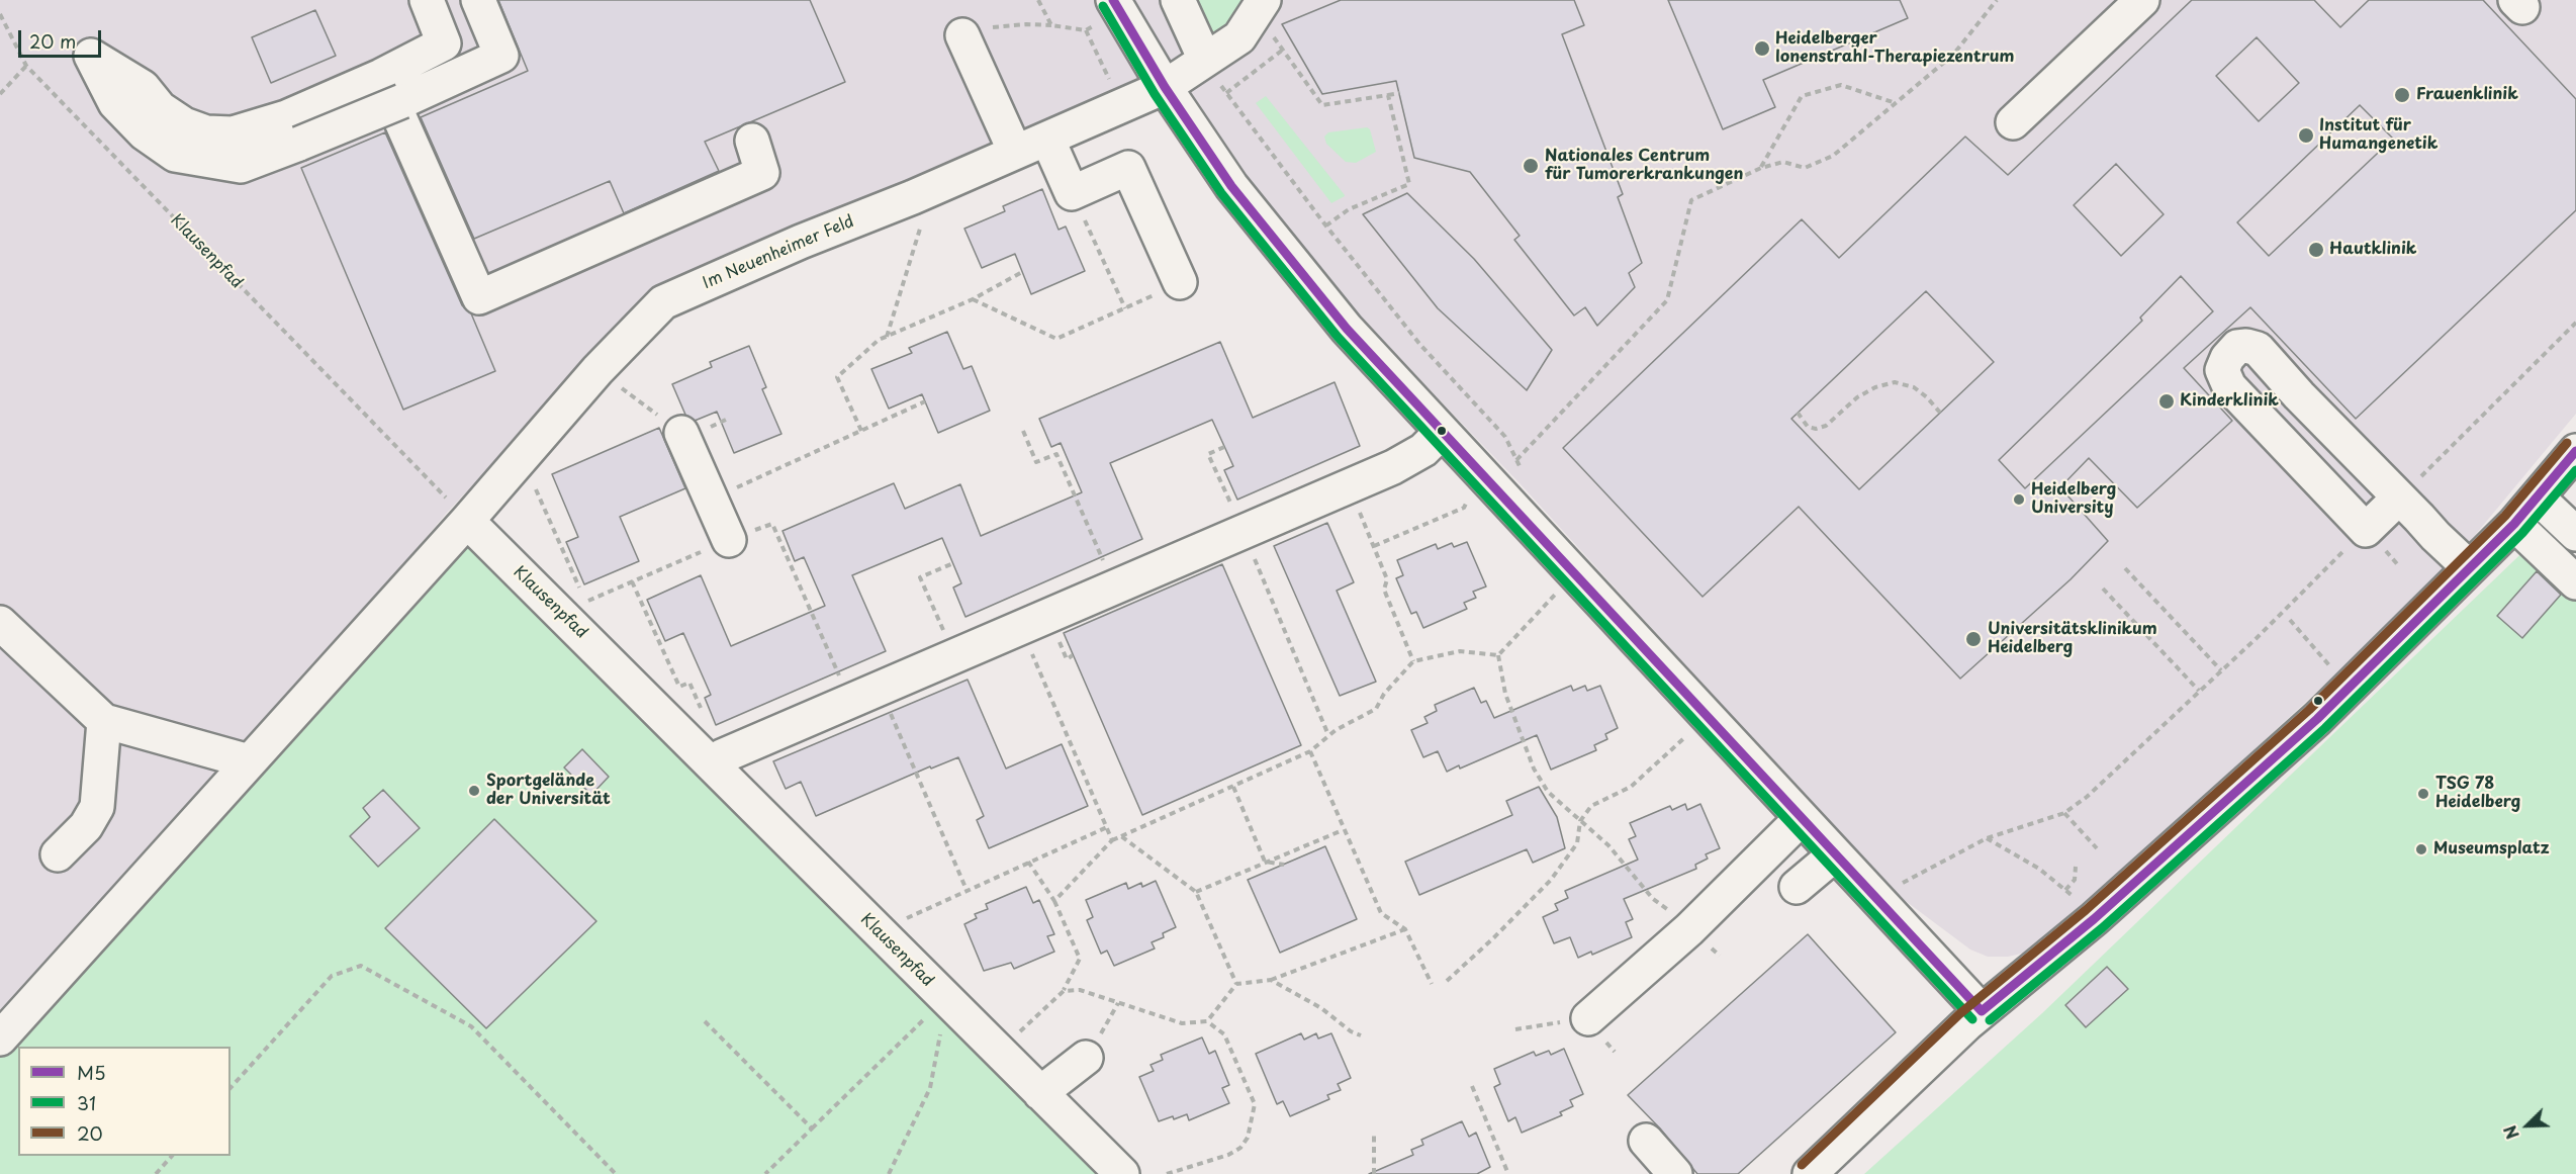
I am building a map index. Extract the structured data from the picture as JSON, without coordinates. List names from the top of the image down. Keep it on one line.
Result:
{"streets":{"street":["Klausenpfad","Im Neuenheimer Feld"]},"crossings":[["Klausenpfad","Im Neuenheimer Feld"]],"places":["Heidelberger Ionenstrahl-Therapiezentrum","Frauenklinik","Institut für Humangenetik","Nationales Centrum für Tumorerkrankungen","Hautklinik","Kinderklinik","Heidelberg University","Universitätsklinikum Heidelberg","Sportgelände der Universität","TSG 78 Heidelberg","Museumsplatz"],"lines":["transit line M5","transit line 31","transit line 20"],"legend":["M5","31","20"],"scale_bar":"20 m","north":"bottom left"}
